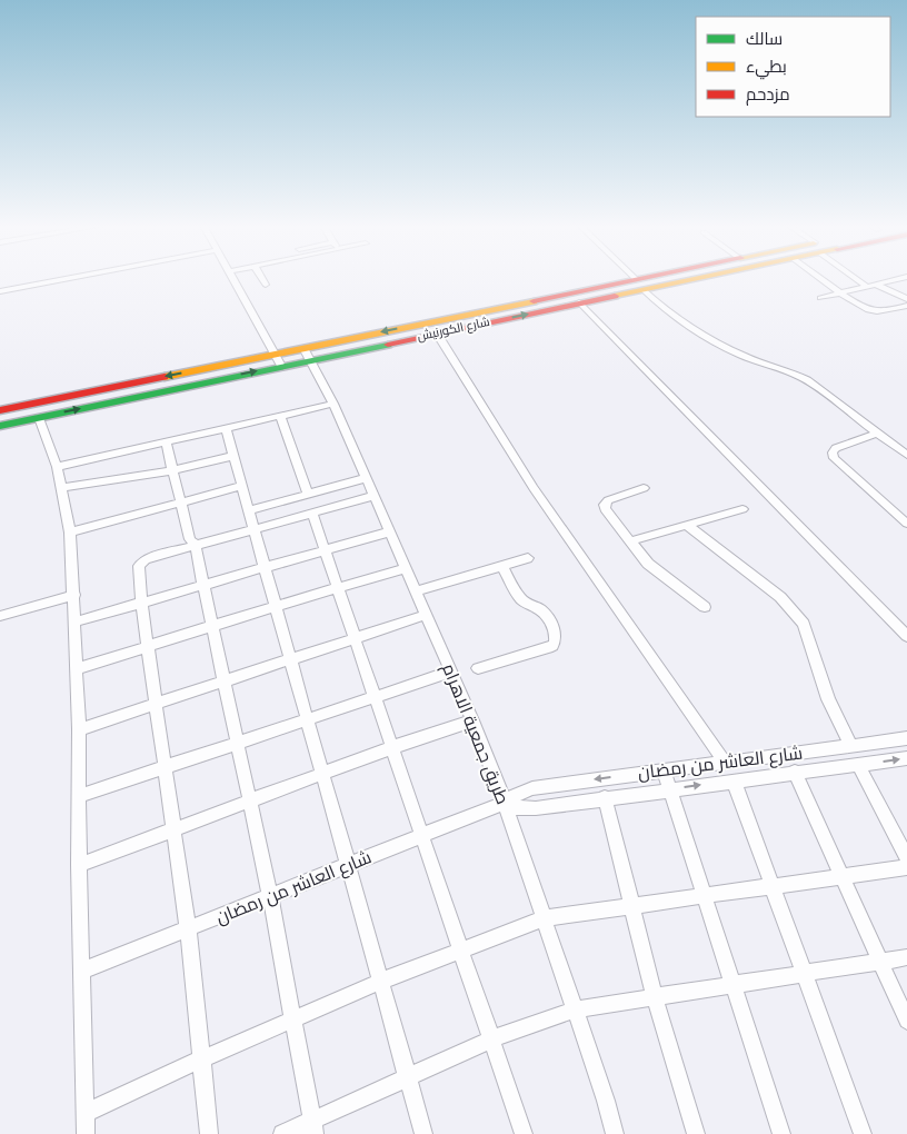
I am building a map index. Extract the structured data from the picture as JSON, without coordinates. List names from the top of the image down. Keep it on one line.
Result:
{"streets":{"main road":["شارع الكورنيش"],"street":["طريق جمعية الاهرام","شارع العاشر من رمضان"]},"crossings":[["شارع الكورنيش","طريق جمعية الاهرام"],["طريق جمعية الاهرام","شارع العاشر من رمضان"]],"legend":["سالك","بطيء","مزدحم"]}
